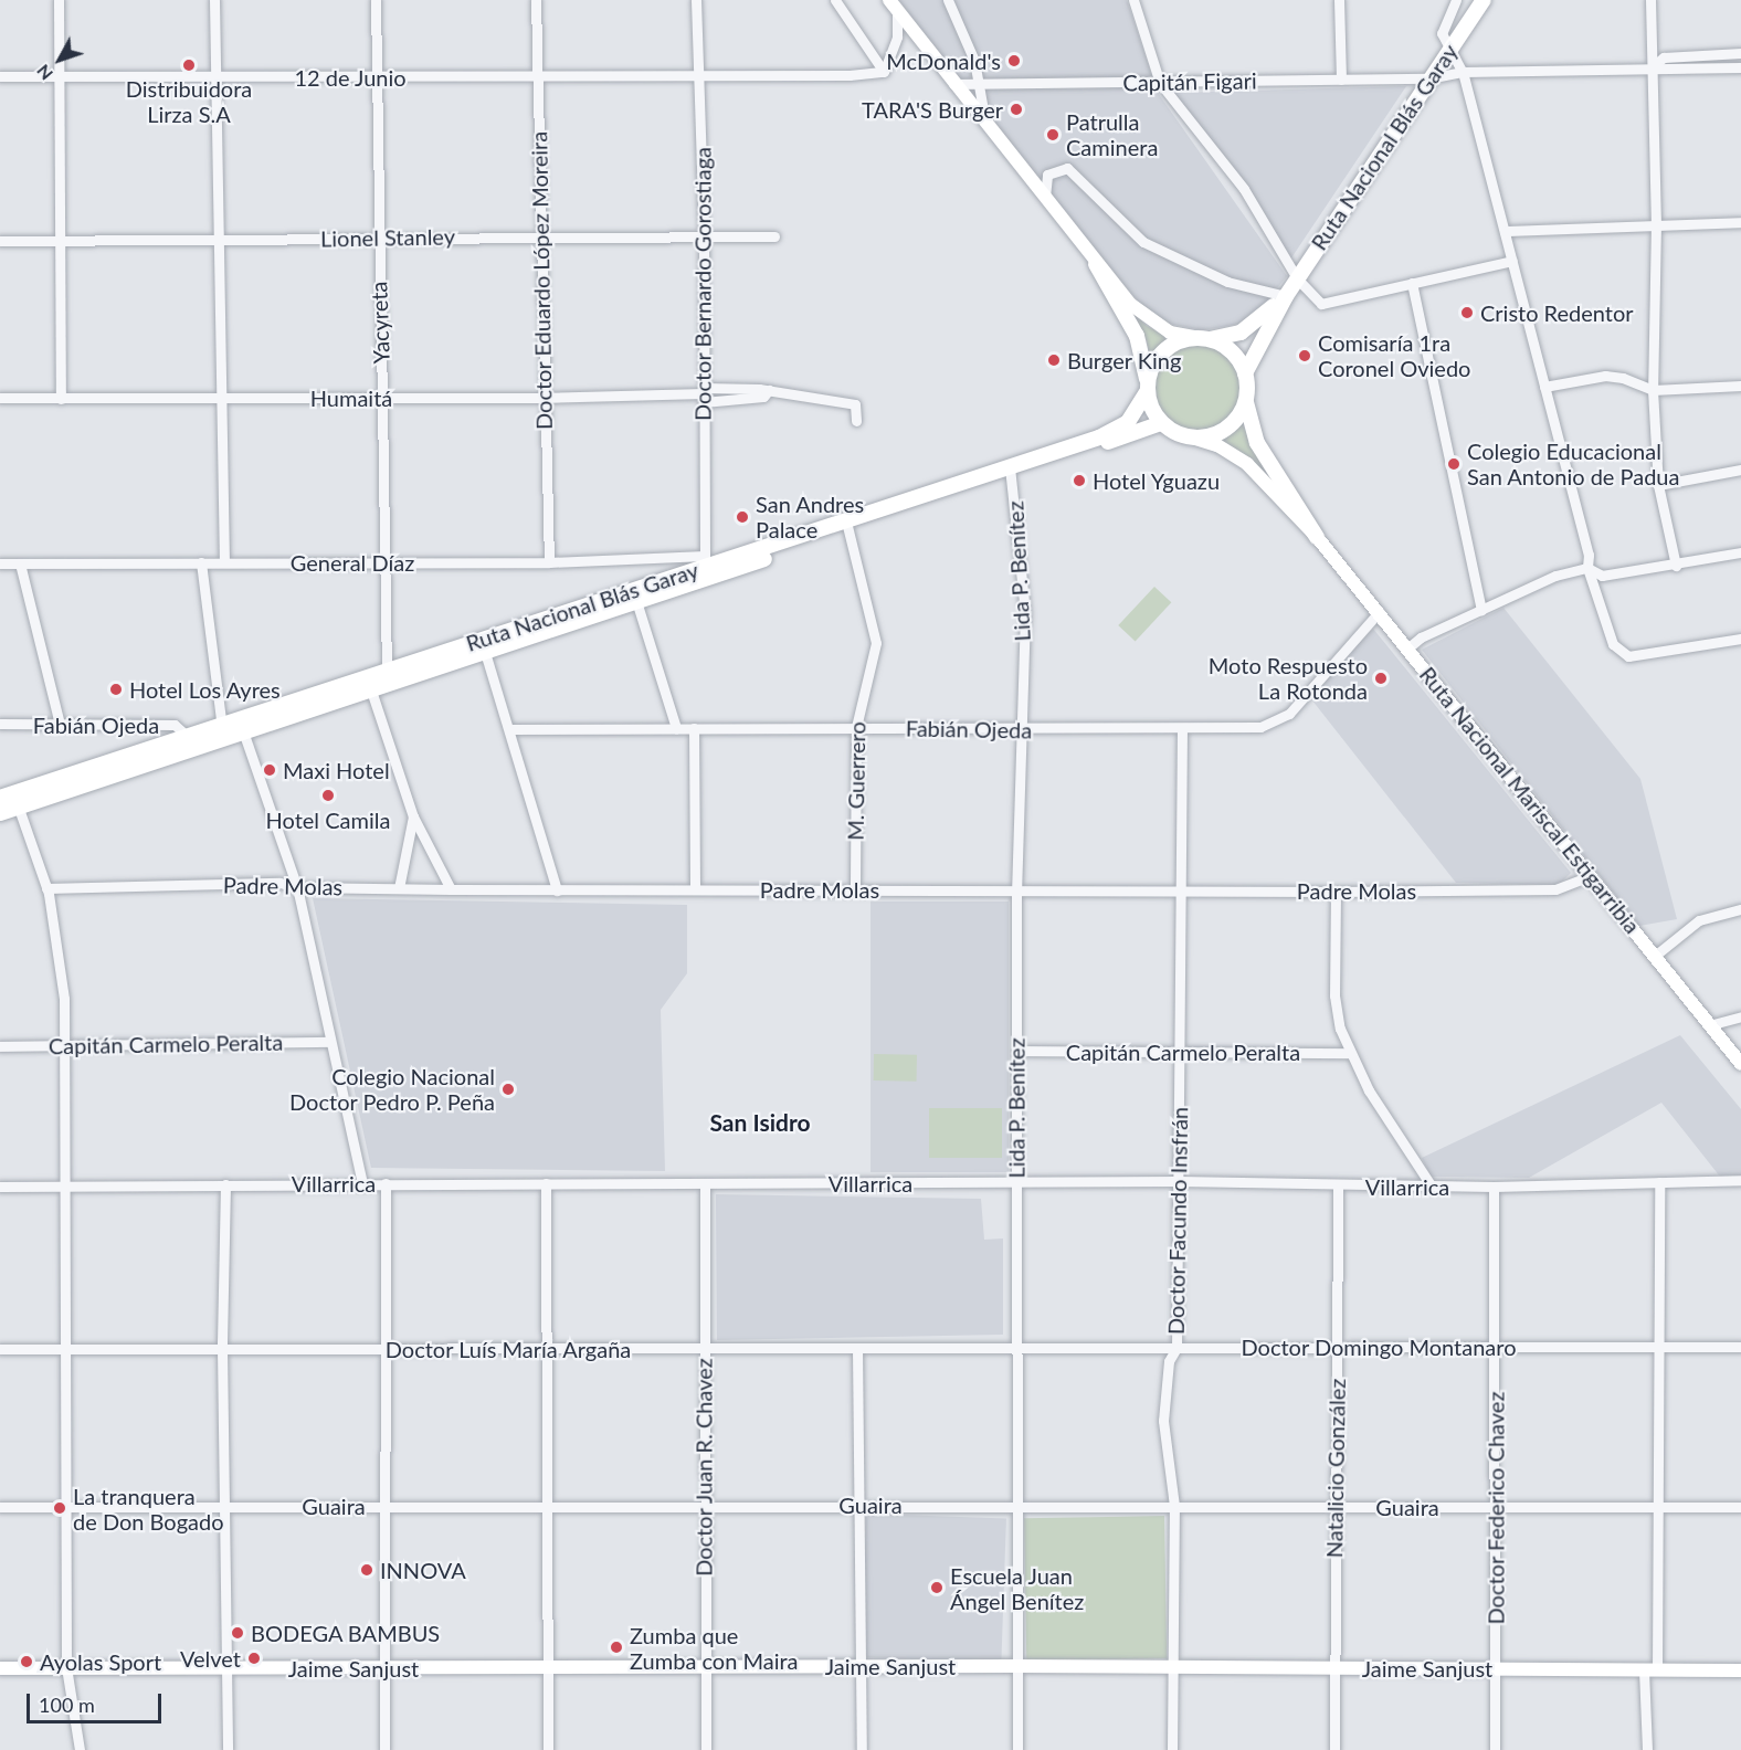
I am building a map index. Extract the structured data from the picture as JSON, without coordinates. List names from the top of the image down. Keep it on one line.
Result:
{"streets":{"highway":["Ruta Nacional Blás Garay"],"main road":["Ruta Nacional Mariscal Estigarribia","Jaime Sanjust"],"street":["12 de Junio","Capitán Figari","Lionel Stanley","Doctor Eduardo López Moreira","Doctor Bernardo Gorostiaga","Yacyreta","Humaitá","General Díaz","Lida P. Benítez","Fabián Ojeda","M. Guerrero","Padre Molas","Capitán Carmelo Peralta","Villarrica","Doctor Facundo Insfrán","Doctor Domingo Montanaro","Doctor Luís María Argaña","Doctor Juan R. Chavez","Natalicio González","Guaira","Doctor Federico Chavez"]},"crossings":[["12 de Junio","Doctor Eduardo López Moreira"],["12 de Junio","Doctor Bernardo Gorostiaga"],["12 de Junio","Yacyreta"],["Capitán Figari","Ruta Nacional Blás Garay"],["Ruta Nacional Blás Garay","Doctor Bernardo Gorostiaga"],["Ruta Nacional Blás Garay","Yacyreta"],["Ruta Nacional Blás Garay","General Díaz"],["Ruta Nacional Blás Garay","Lida P. Benítez"],["Ruta Nacional Blás Garay","Fabián Ojeda"],["Ruta Nacional Blás Garay","M. Guerrero"],["Ruta Nacional Blás Garay","Ruta Nacional Mariscal Estigarribia"],["Lionel Stanley","Doctor Eduardo López Moreira"],["Lionel Stanley","Doctor Bernardo Gorostiaga"],["Lionel Stanley","Yacyreta"],["Doctor Eduardo López Moreira","Humaitá"],["Doctor Eduardo López Moreira","General Díaz"],["Doctor Bernardo Gorostiaga","Humaitá"],["Doctor Bernardo Gorostiaga","General Díaz"],["Yacyreta","Humaitá"],["Yacyreta","General Díaz"],["Lida P. Benítez","Fabián Ojeda"],["Lida P. Benítez","Padre Molas"],["Lida P. Benítez","Capitán Carmelo Peralta"],["Lida P. Benítez","Villarrica"],["Lida P. Benítez","Doctor Domingo Montanaro"],["Lida P. Benítez","Doctor Luís María Argaña"],["Lida P. Benítez","Guaira"],["Lida P. Benítez","Jaime Sanjust"],["Fabián Ojeda","M. Guerrero"],["Fabián Ojeda","Ruta Nacional Mariscal Estigarribia"],["Fabián Ojeda","Doctor Facundo Insfrán"],["M. Guerrero","Padre Molas"],["Ruta Nacional Mariscal Estigarribia","Padre Molas"],["Padre Molas","Doctor Facundo Insfrán"],["Capitán Carmelo Peralta","Doctor Facundo Insfrán"],["Villarrica","Doctor Facundo Insfrán"],["Villarrica","Doctor Juan R. Chavez"],["Villarrica","Natalicio González"],["Villarrica","Doctor Federico Chavez"],["Doctor Facundo Insfrán","Doctor Domingo Montanaro"],["Doctor Facundo Insfrán","Guaira"],["Doctor Facundo Insfrán","Jaime Sanjust"],["Doctor Domingo Montanaro","Doctor Luís María Argaña"],["Doctor Domingo Montanaro","Natalicio González"],["Doctor Domingo Montanaro","Doctor Federico Chavez"],["Doctor Luís María Argaña","Doctor Juan R. Chavez"],["Doctor Juan R. Chavez","Guaira"],["Doctor Juan R. Chavez","Jaime Sanjust"],["Natalicio González","Guaira"],["Natalicio González","Jaime Sanjust"],["Guaira","Doctor Federico Chavez"],["Doctor Federico Chavez","Jaime Sanjust"]],"districts":["San Isidro"],"places":["McDonald's","Distribuidora Lirza S.A","TARA'S Burger","Patrulla Caminera","Cristo Redentor","Comisaría 1ra Coronel Oviedo","Burger King","Colegio Educacional San Antonio de Padua","Hotel Yguazu","San Andres Palace","Moto Respuesto La Rotonda","Hotel Los Ayres","Maxi Hotel","Hotel Camila","Colegio Nacional Doctor Pedro P. Peña","La tranquera de Don Bogado","INNOVA","Escuela Juan Ángel Benítez","BODEGA BAMBUS","Zumba que Zumba con Maira","Velvet","Ayolas Sport"],"scale_bar":"100 m","north":"bottom left"}
